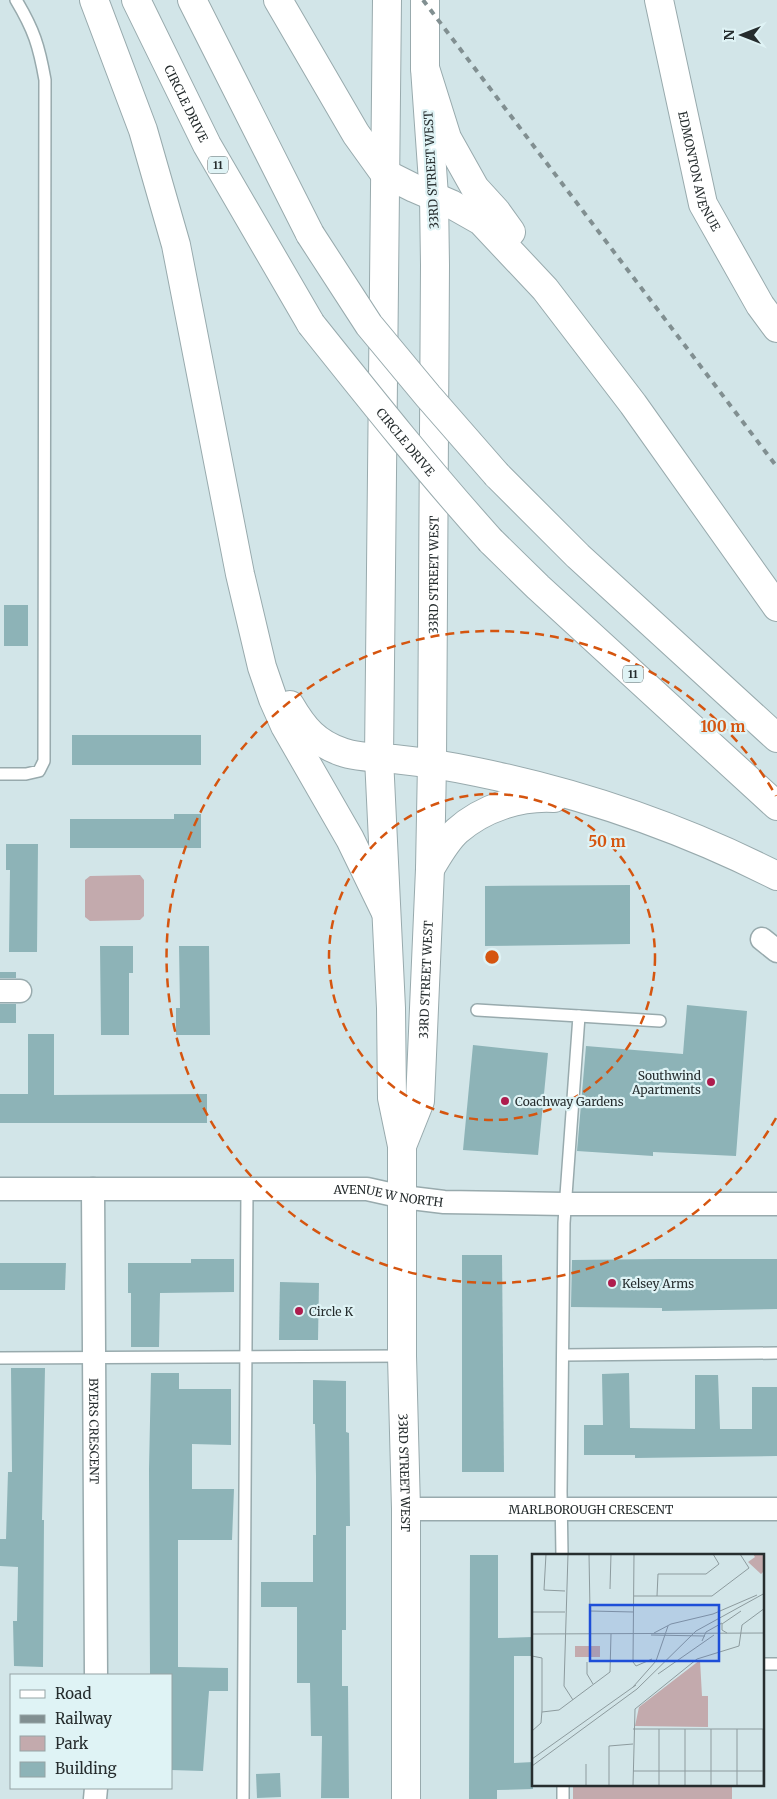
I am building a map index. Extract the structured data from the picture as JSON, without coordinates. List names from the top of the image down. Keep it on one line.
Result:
{"streets":{"main road":["CIRCLE DRIVE","11","33RD STREET WEST","EDMONTON AVENUE"],"street":["AVENUE W NORTH","BYERS CRESCENT","MARLBOROUGH CRESCENT"]},"crossings":[["33RD STREET WEST","AVENUE W NORTH"],["33RD STREET WEST","MARLBOROUGH CRESCENT"],["AVENUE W NORTH","BYERS CRESCENT"]],"places":["Southwind Apartments","Coachway Gardens","Kelsey Arms","Circle K"],"legend":["Road","Railway","Park","Building"],"north":"left","rings":["100 m","50 m"]}
